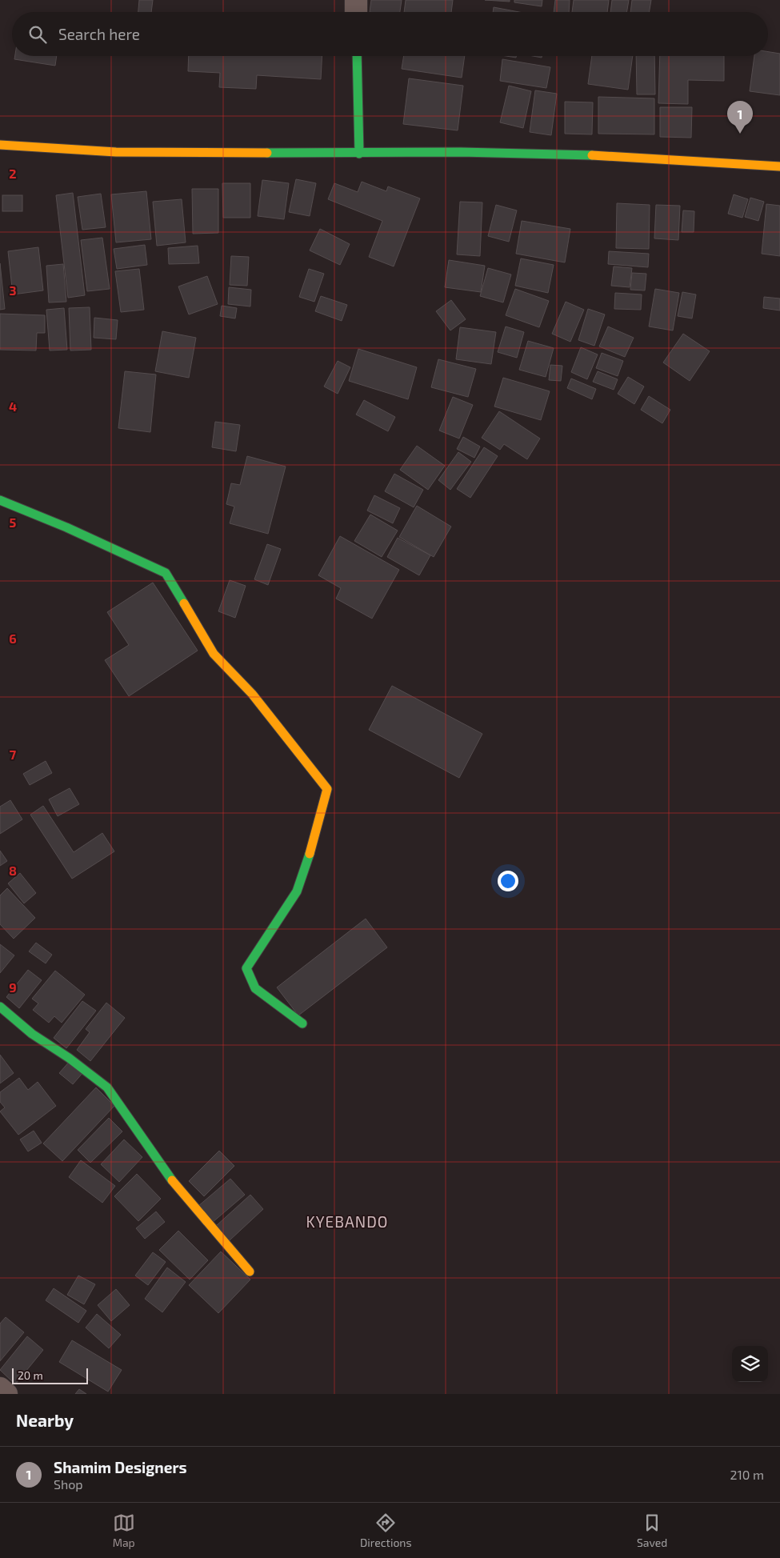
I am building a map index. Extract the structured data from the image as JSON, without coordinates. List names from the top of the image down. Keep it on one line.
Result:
{"districts":["KYEBANDO"],"scale_bar":"20 m","page":{"search":"Search here","pins":"1","scale":"20 m","heading":"Nearby","list":[{"mark":"1","name":"Shamim Designers","note":"Shop","value":"210 m"}],"nav":["Map","Directions","Saved"]},"grid":{"rows":["2","3","4","5","6","7","8","9"]}}
